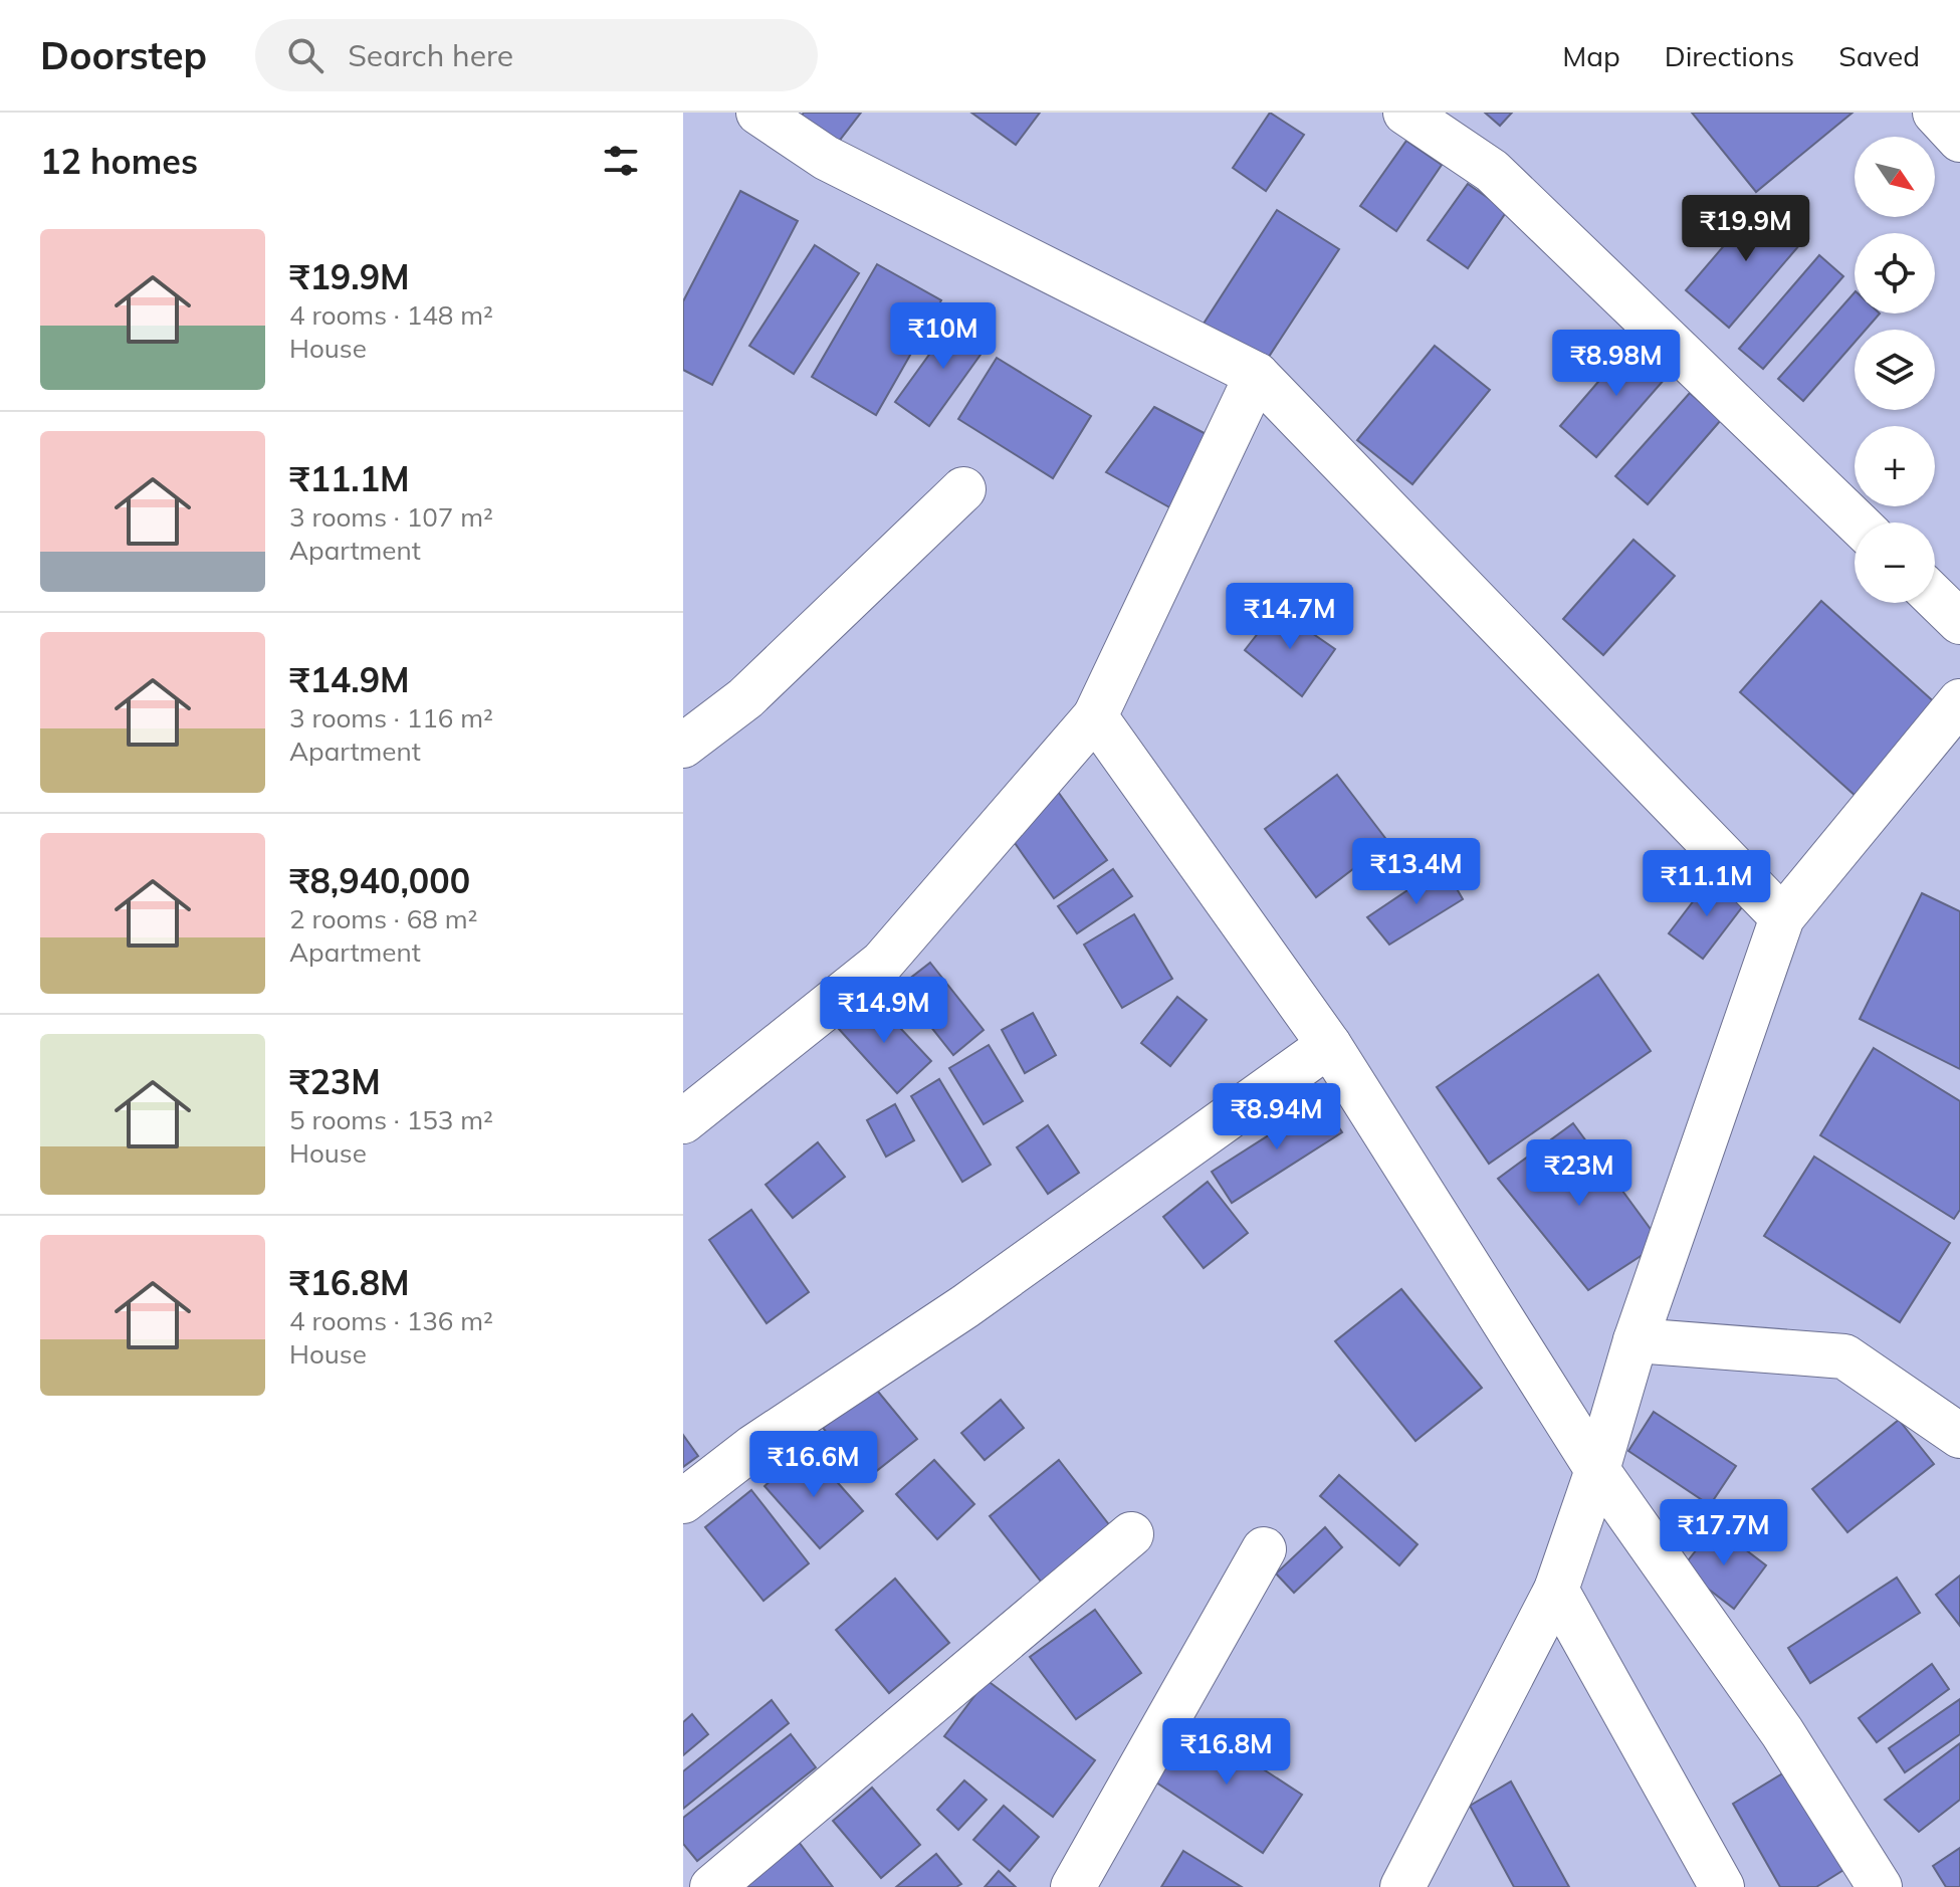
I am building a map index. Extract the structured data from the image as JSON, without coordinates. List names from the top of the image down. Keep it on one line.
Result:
{"north":"bottom right","page":{"header":"Doorstep","search":"Search here","nav":["Map","Directions","Saved"],"heading":"12 homes","map_buttons":["+","−"],"price":["₹19.9M","₹10M","₹8.98M","₹14.7M","₹13.4M","₹11.1M","₹14.9M","₹8.94M","₹23M","₹16.6M","₹17.7M","₹16.8M"],"list":[{"name":"₹19.9M","note":"4 rooms · 148 m² · House"},{"name":"₹11.1M","note":"3 rooms · 107 m² · Apartment"},{"name":"₹14.9M","note":"3 rooms · 116 m² · Apartment"},{"name":"₹8,940,000","note":"2 rooms · 68 m² · Apartment"},{"name":"₹23M","note":"5 rooms · 153 m² · House"},{"name":"₹16.8M","note":"4 rooms · 136 m² · House"}]}}
